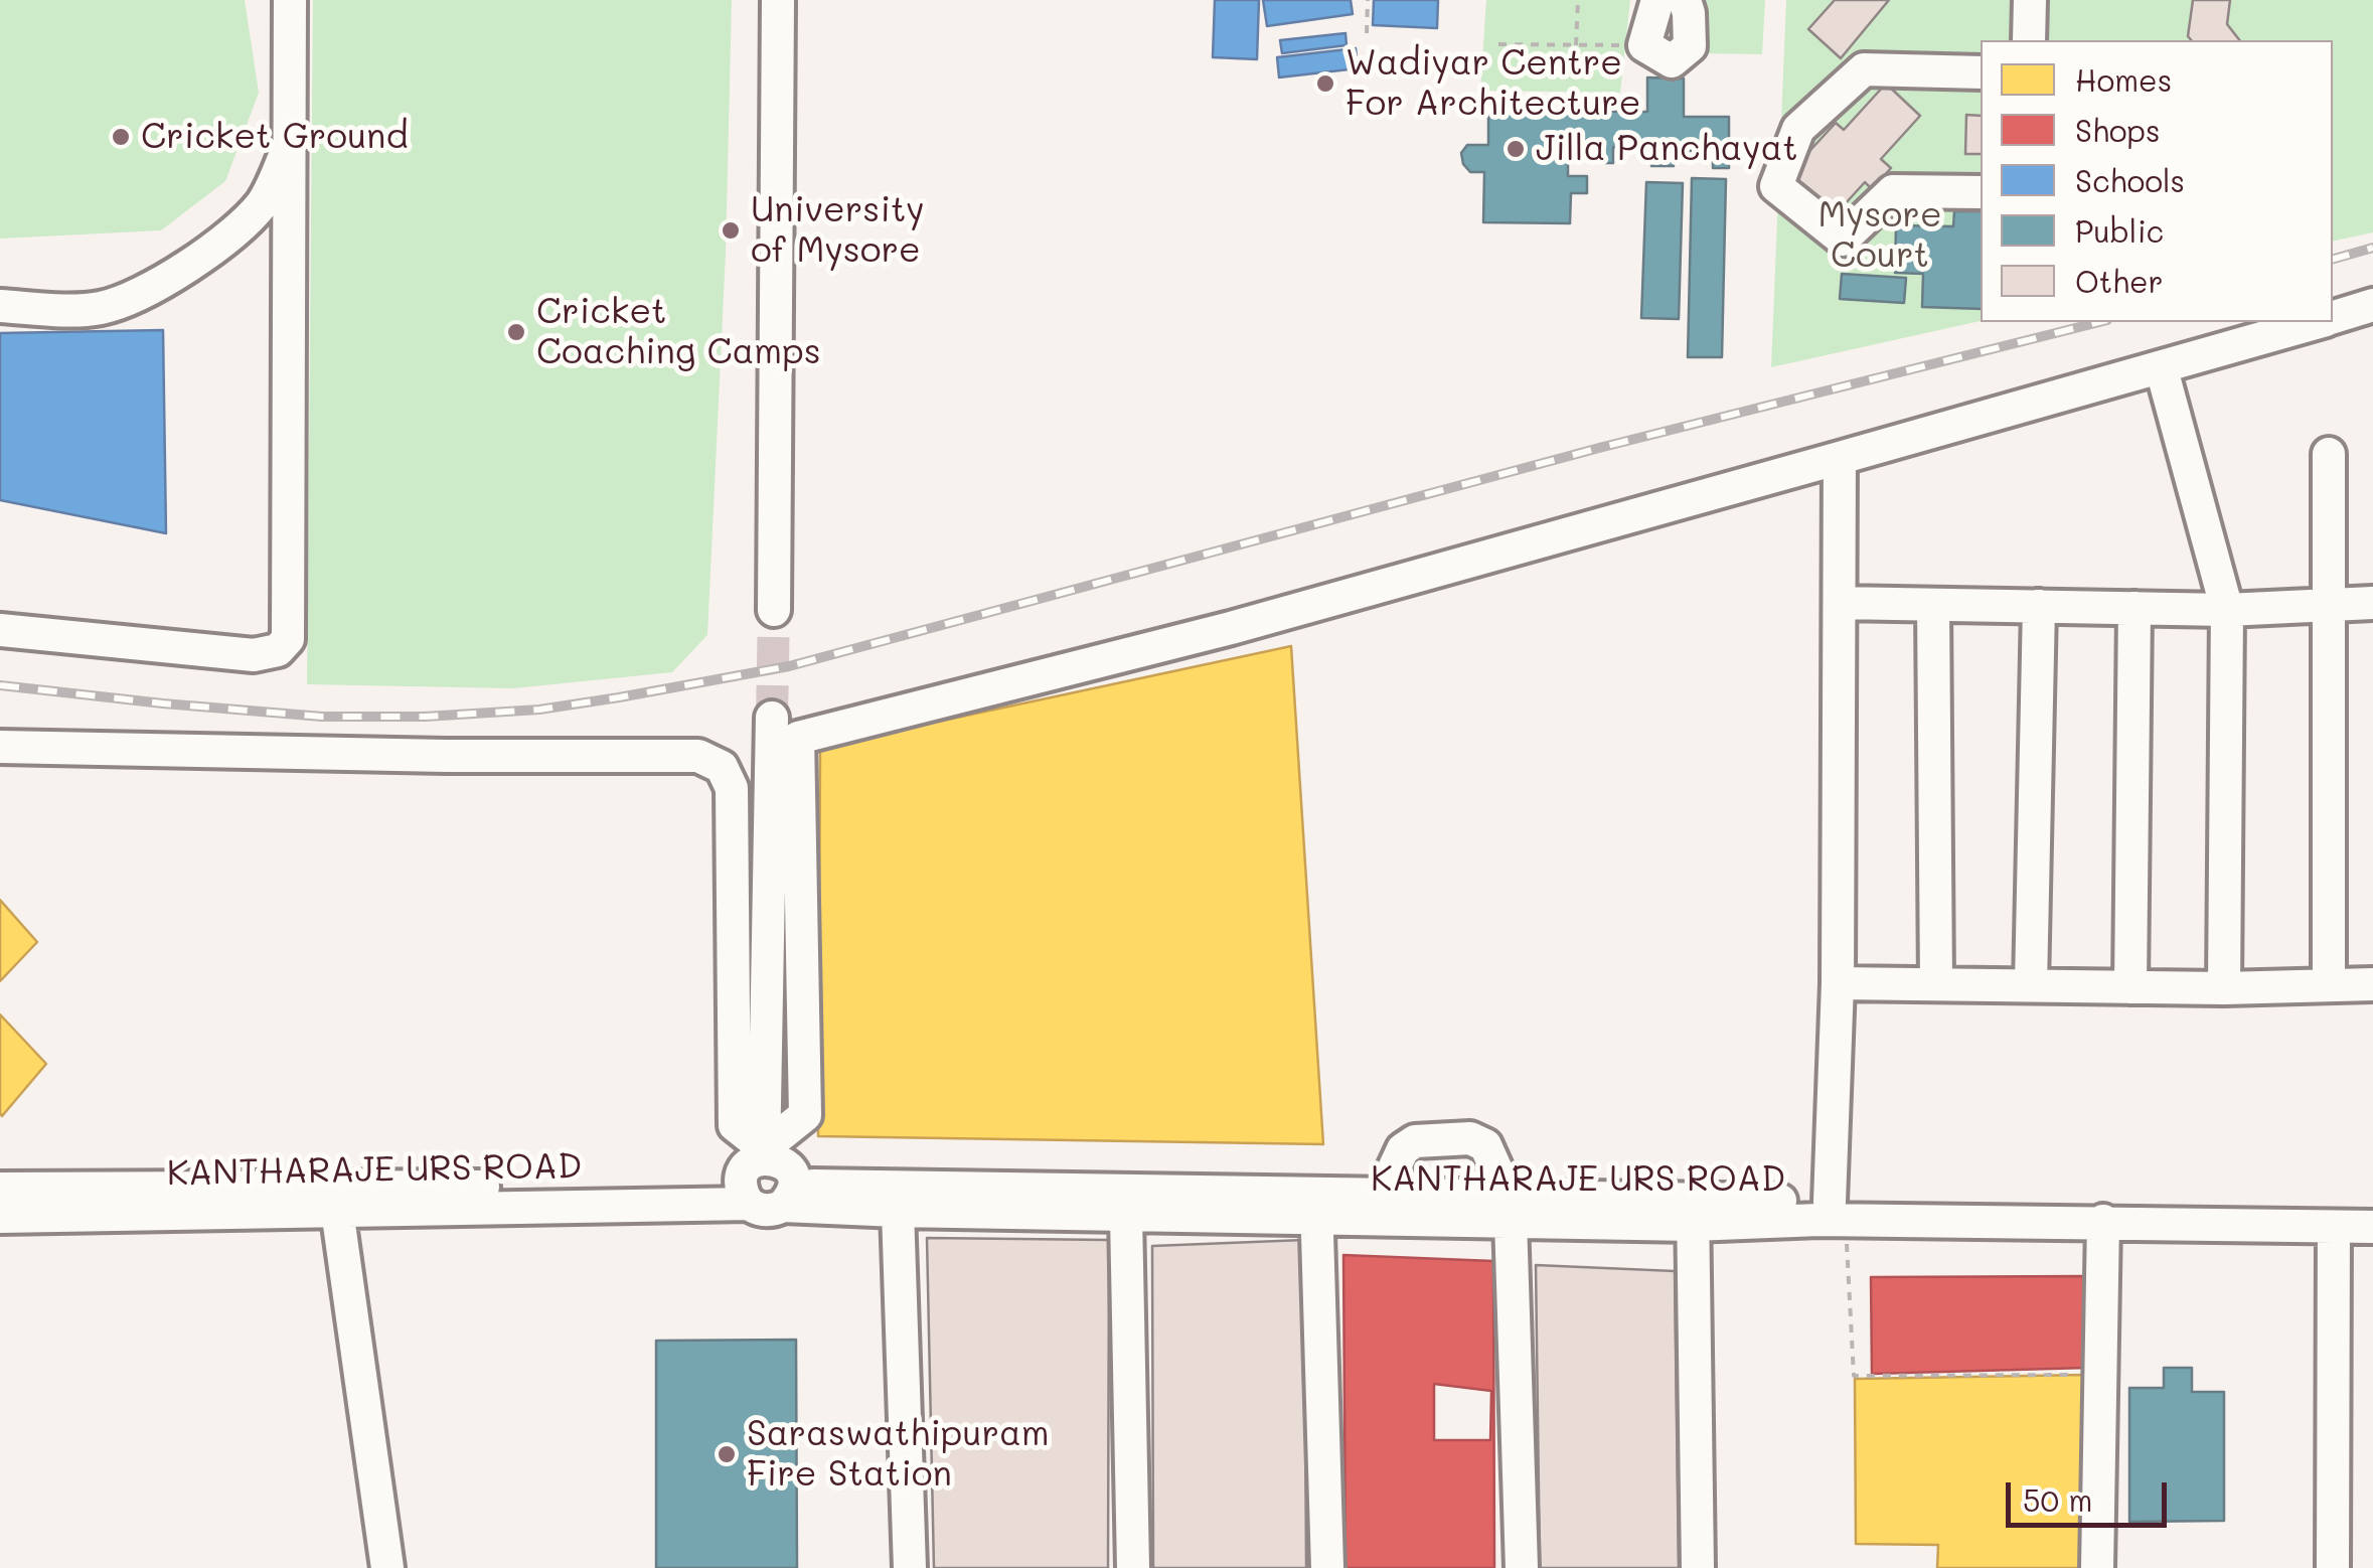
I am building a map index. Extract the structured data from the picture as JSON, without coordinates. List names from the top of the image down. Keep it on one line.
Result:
{"streets":{"street":["KANTHARAJE URS ROAD"]},"parks":["Mysore Court"],"places":["Wadiyar Centre For Architecture","Cricket Ground","Jilla Panchayat","University of Mysore","Cricket Coaching Camps","Saraswathipuram Fire Station"],"legend":["Homes","Shops","Schools","Public","Other"],"scale_bar":"50 m"}
